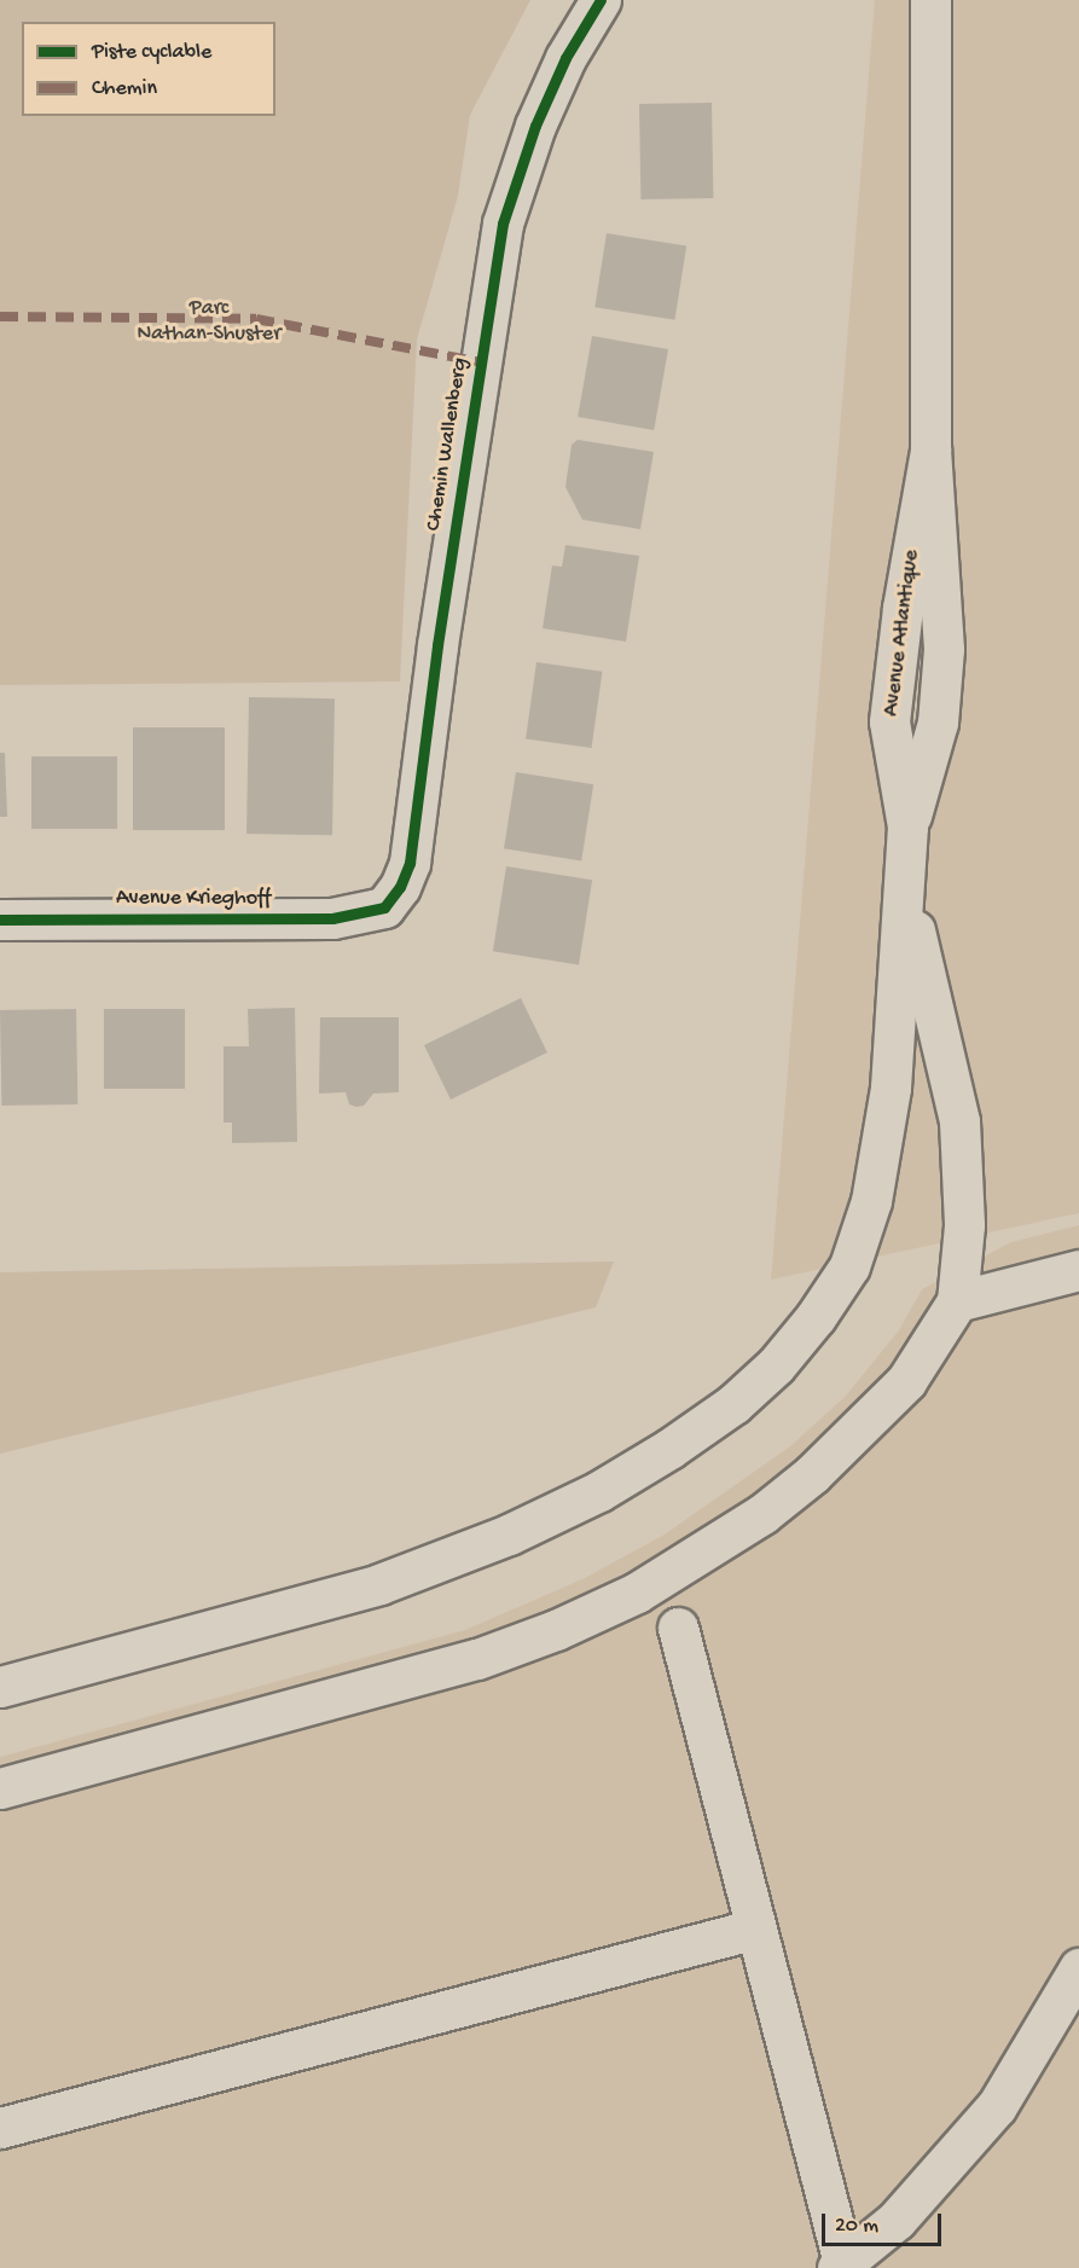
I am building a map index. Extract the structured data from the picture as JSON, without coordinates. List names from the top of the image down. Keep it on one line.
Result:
{"streets":{"street":["Chemin Wallenberg","Avenue Atlantique","Avenue Krieghoff"]},"crossings":[["Chemin Wallenberg","Avenue Krieghoff"]],"parks":["Parc Nathan-Shuster"],"legend":["Piste cyclable","Chemin"],"scale_bar":"20 m"}
